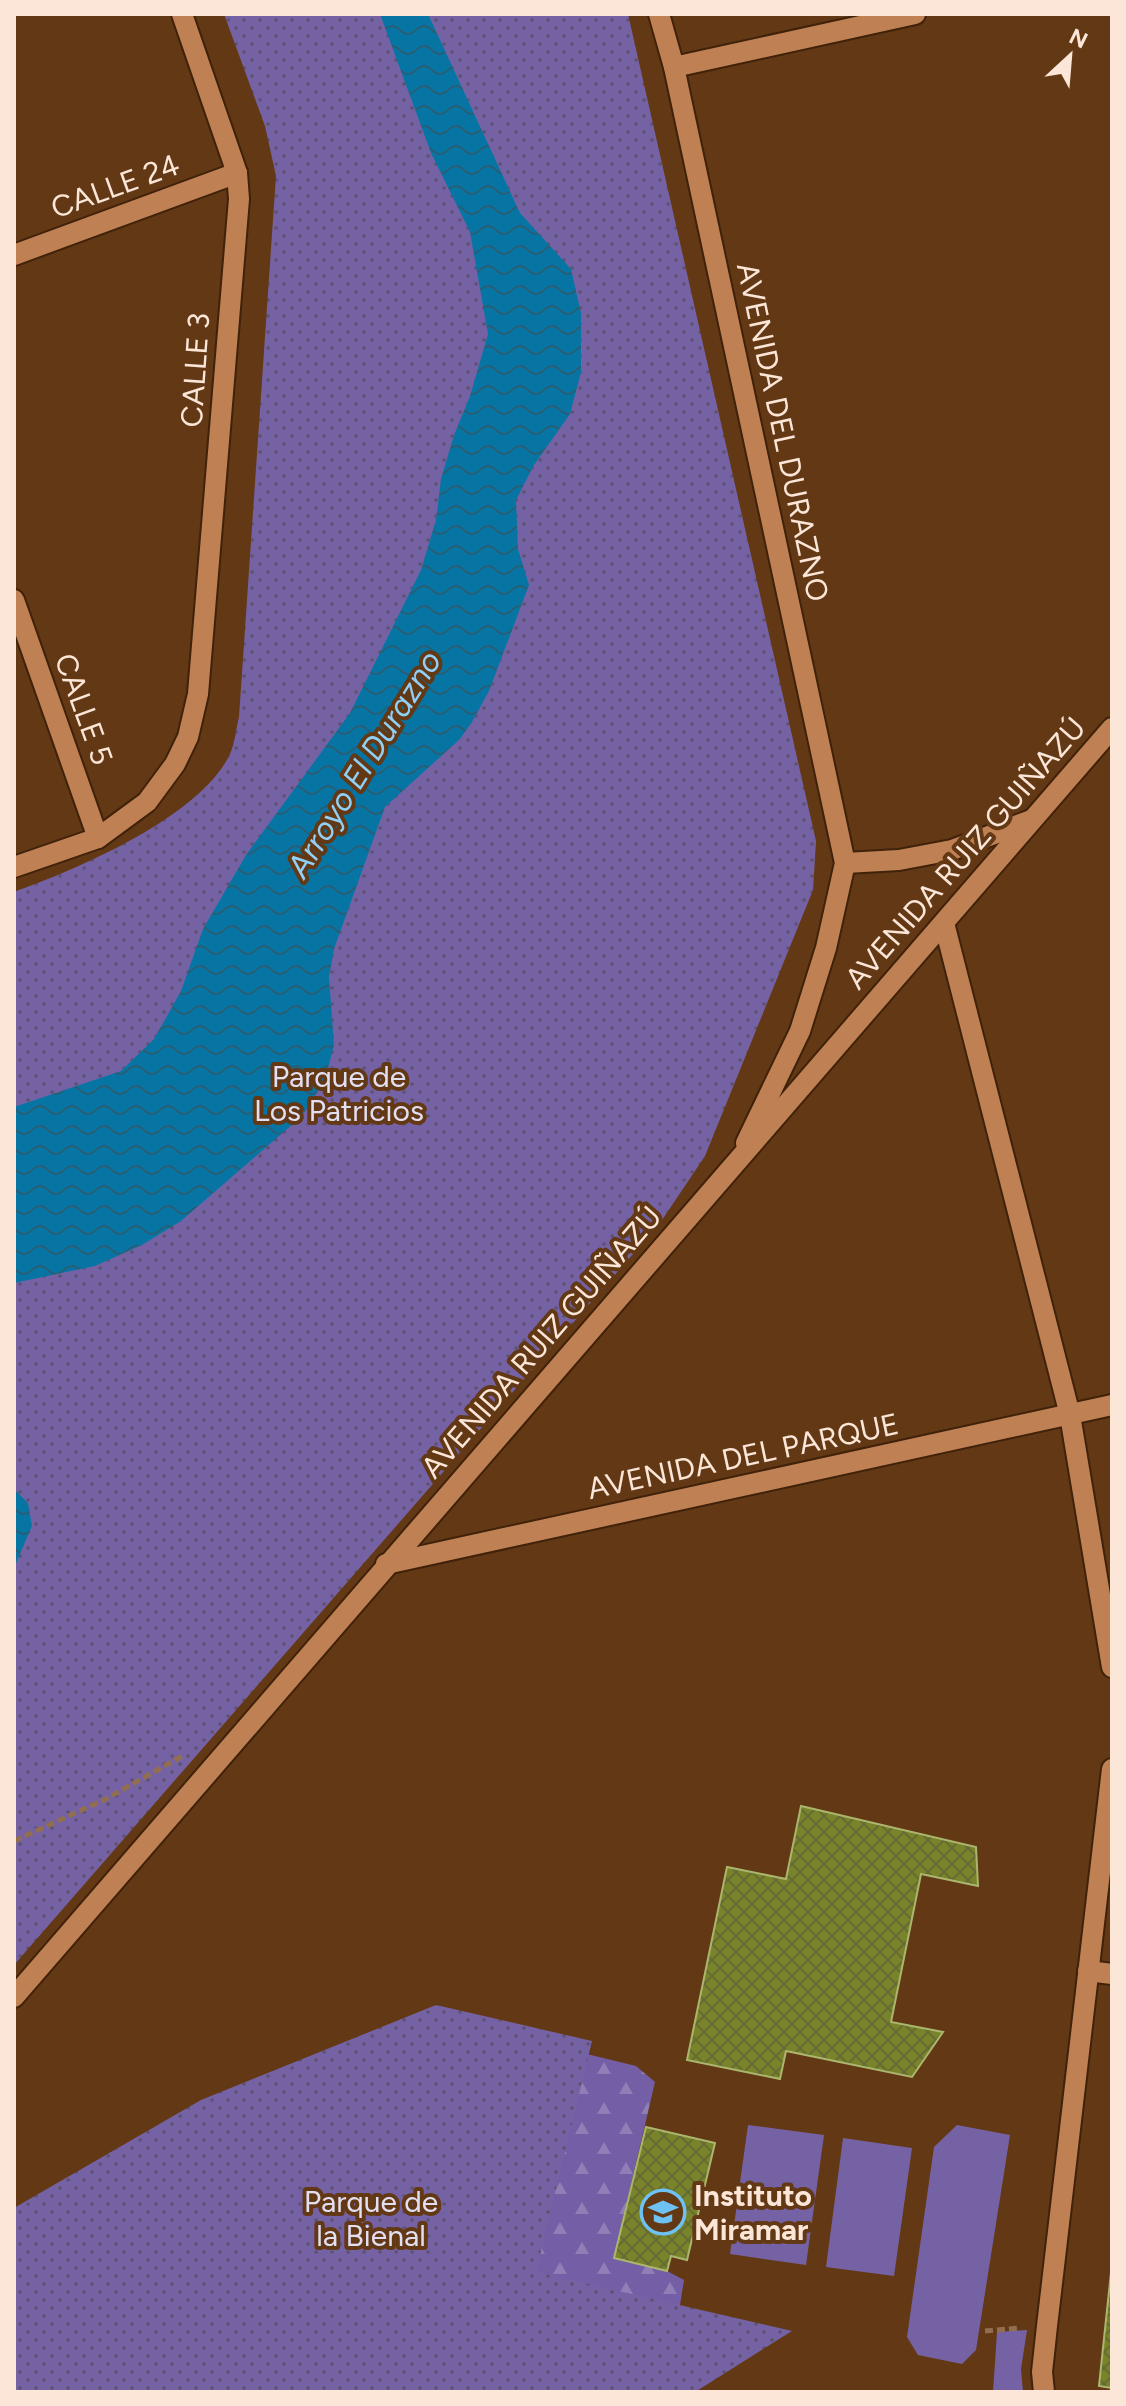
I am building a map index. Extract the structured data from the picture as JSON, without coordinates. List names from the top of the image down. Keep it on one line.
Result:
{"streets":{"street":["CALLE 24","CALLE 3","AVENIDA DEL DURAZNO","CALLE 5","AVENIDA RUIZ GUIÑAZÚ","AVENIDA DEL PARQUE"]},"crossings":[["CALLE 24","CALLE 3"],["CALLE 3","CALLE 5"],["AVENIDA RUIZ GUIÑAZÚ","AVENIDA DEL PARQUE"]],"water":["Arroyo El Durazno"],"parks":["Parque de Los Patricios","Parque de la Bienal"],"places":{"school or university":["Instituto Miramar"]},"north":"top right"}
